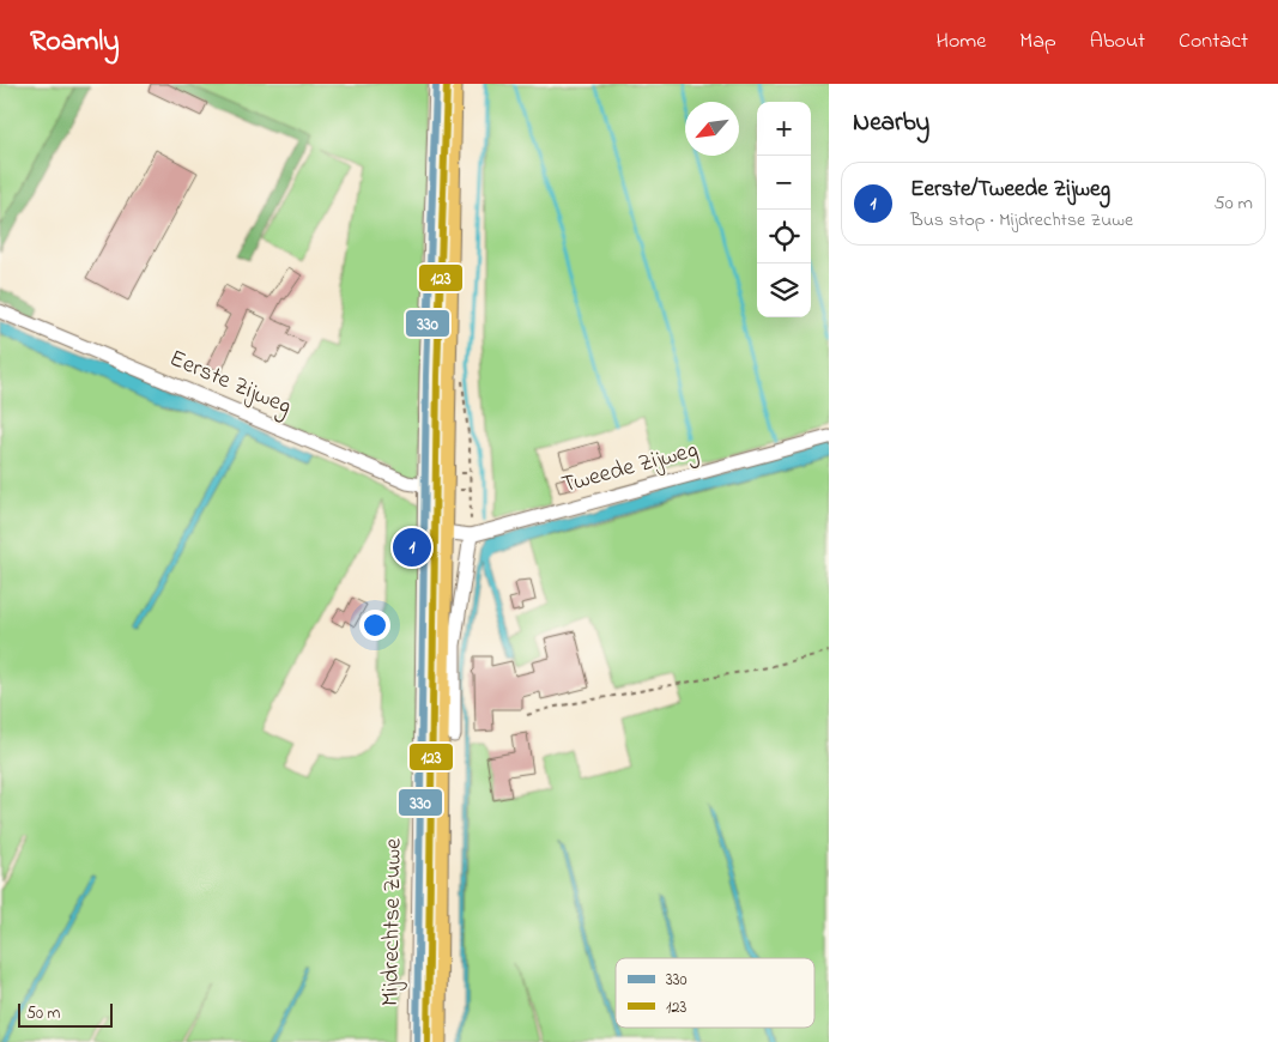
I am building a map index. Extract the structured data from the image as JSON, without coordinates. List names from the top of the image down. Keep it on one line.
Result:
{"streets":{"main road":["Mijdrechtse Zuwe"],"street":["Eerste Zijweg","Tweede Zijweg"]},"crossings":[["Eerste Zijweg","Mijdrechtse Zuwe"],["Tweede Zijweg","Mijdrechtse Zuwe"]],"lines":["transit line 330","transit line 123"],"legend":["330","123"],"scale_bar":"50 m","north":"bottom left","page":{"header":"Roamly","nav":["Home","Map","About","Contact"],"heading":"Nearby","map_buttons":["+","−"],"list":[{"mark":"1","name":"Eerste/Tweede Zijweg","note":"Bus stop · Mijdrechtse Zuwe","value":"50 m"}],"pins":"1","scale":"50 m"}}
